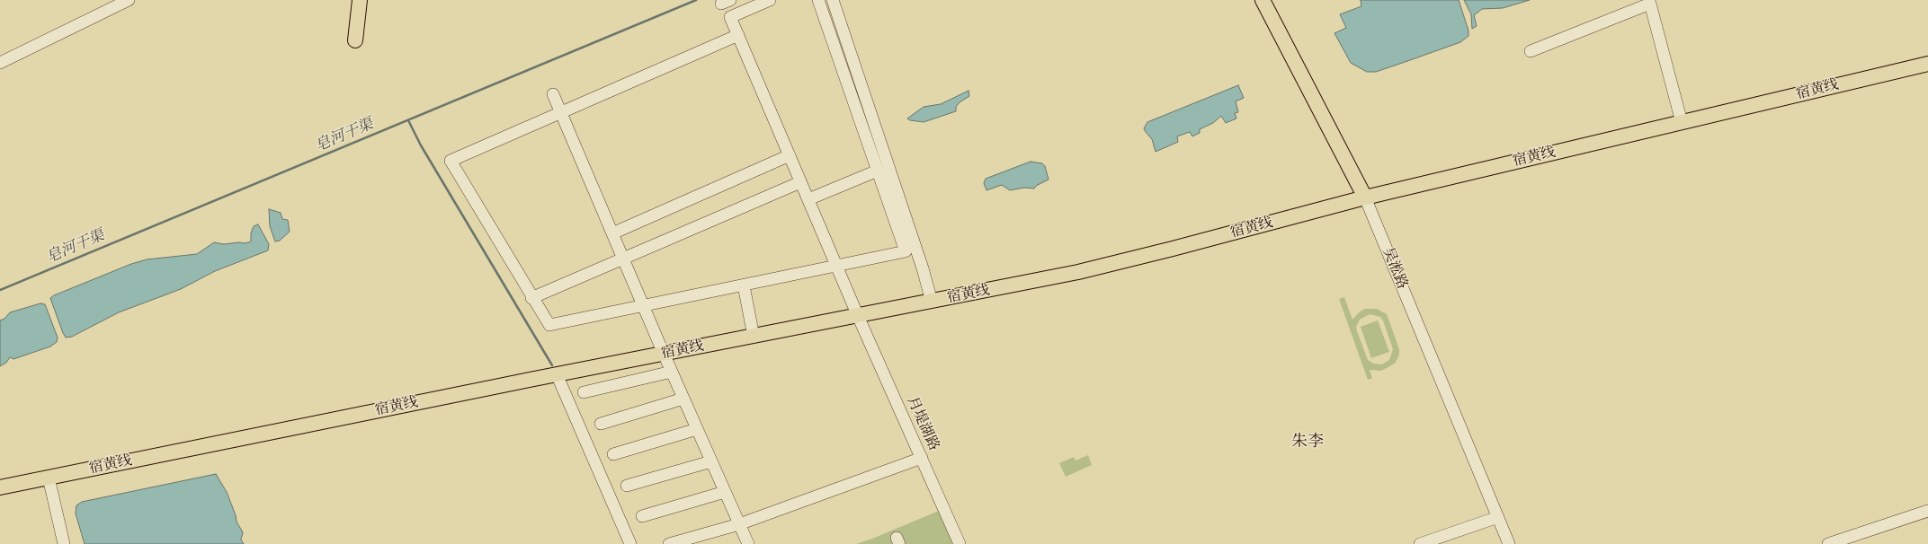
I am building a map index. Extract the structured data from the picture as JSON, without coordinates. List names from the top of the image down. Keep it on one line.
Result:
{"streets":{"main road":["宿黄线","吴淞路"],"street":["月堤湖路"]},"crossings":[["宿黄线","吴淞路"],["宿黄线","月堤湖路"]],"districts":["朱李"],"water":["皂河干渠"]}
